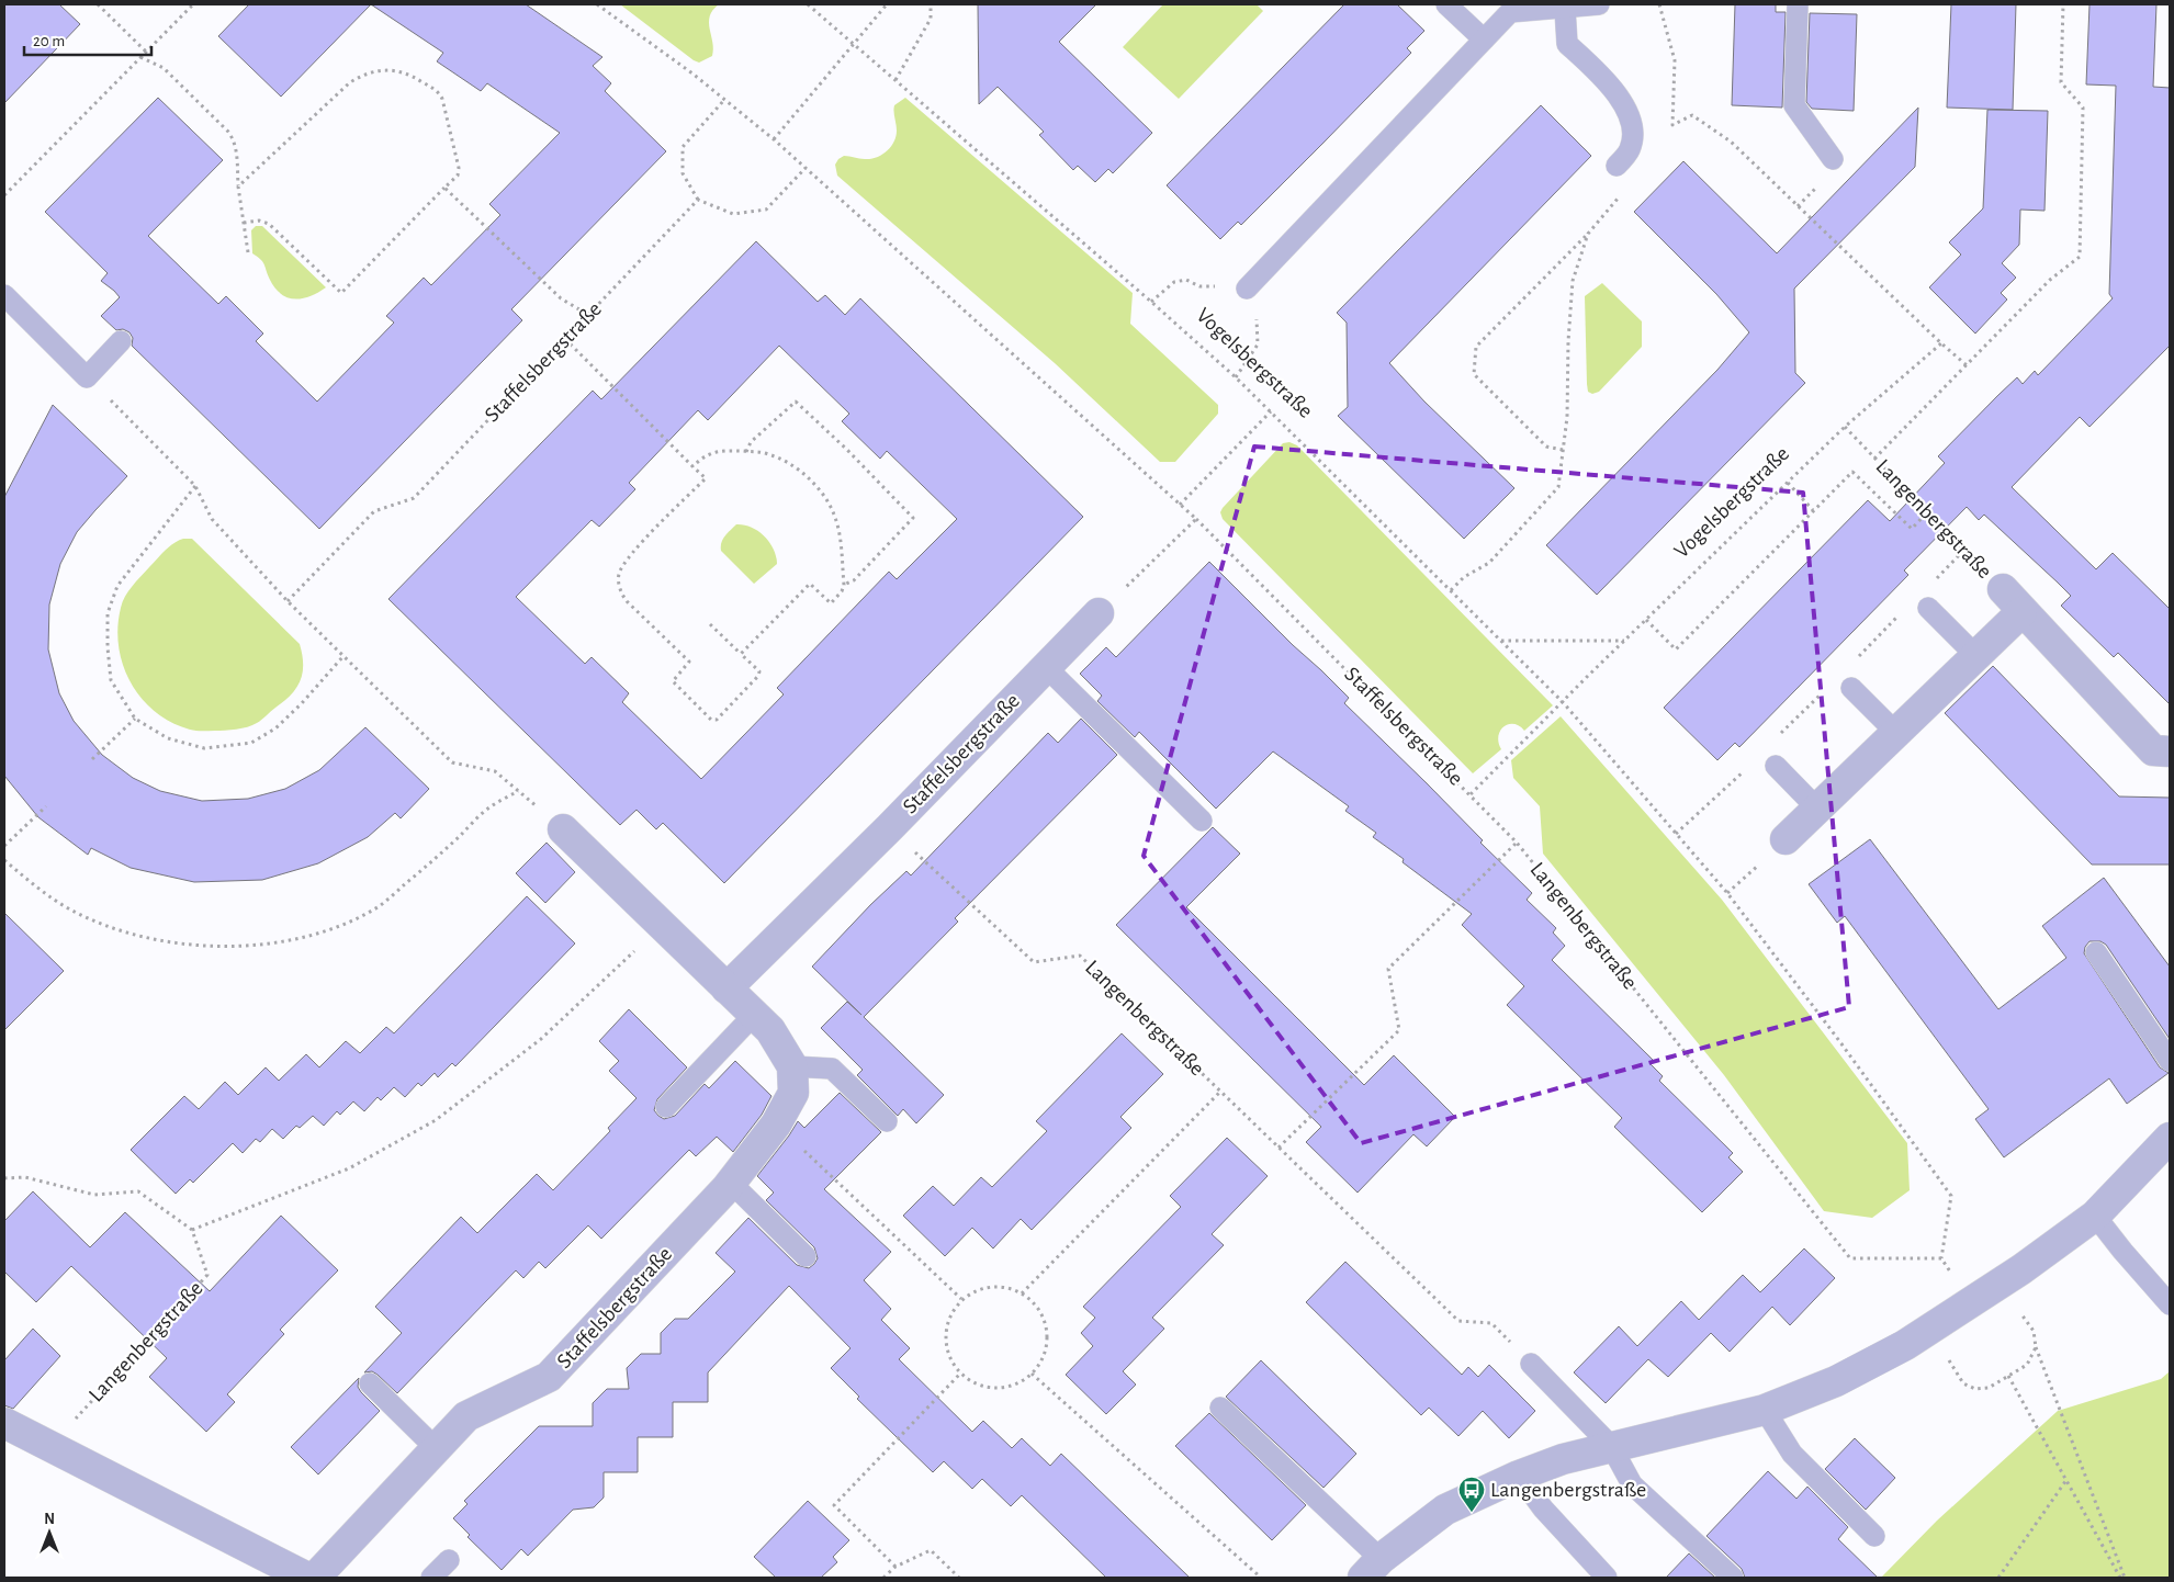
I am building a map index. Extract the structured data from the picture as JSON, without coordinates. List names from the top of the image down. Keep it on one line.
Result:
{"streets":{"street":["Staffelsbergstraße","Langenbergstraße"],"path":["Vogelsbergstraße"]},"crossings":[["Staffelsbergstraße","Vogelsbergstraße"],["Staffelsbergstraße","Langenbergstraße"],["Vogelsbergstraße","Langenbergstraße"]],"places":{"bus stop":["Langenbergstraße"]},"scale_bar":"20 m","north":"top"}
